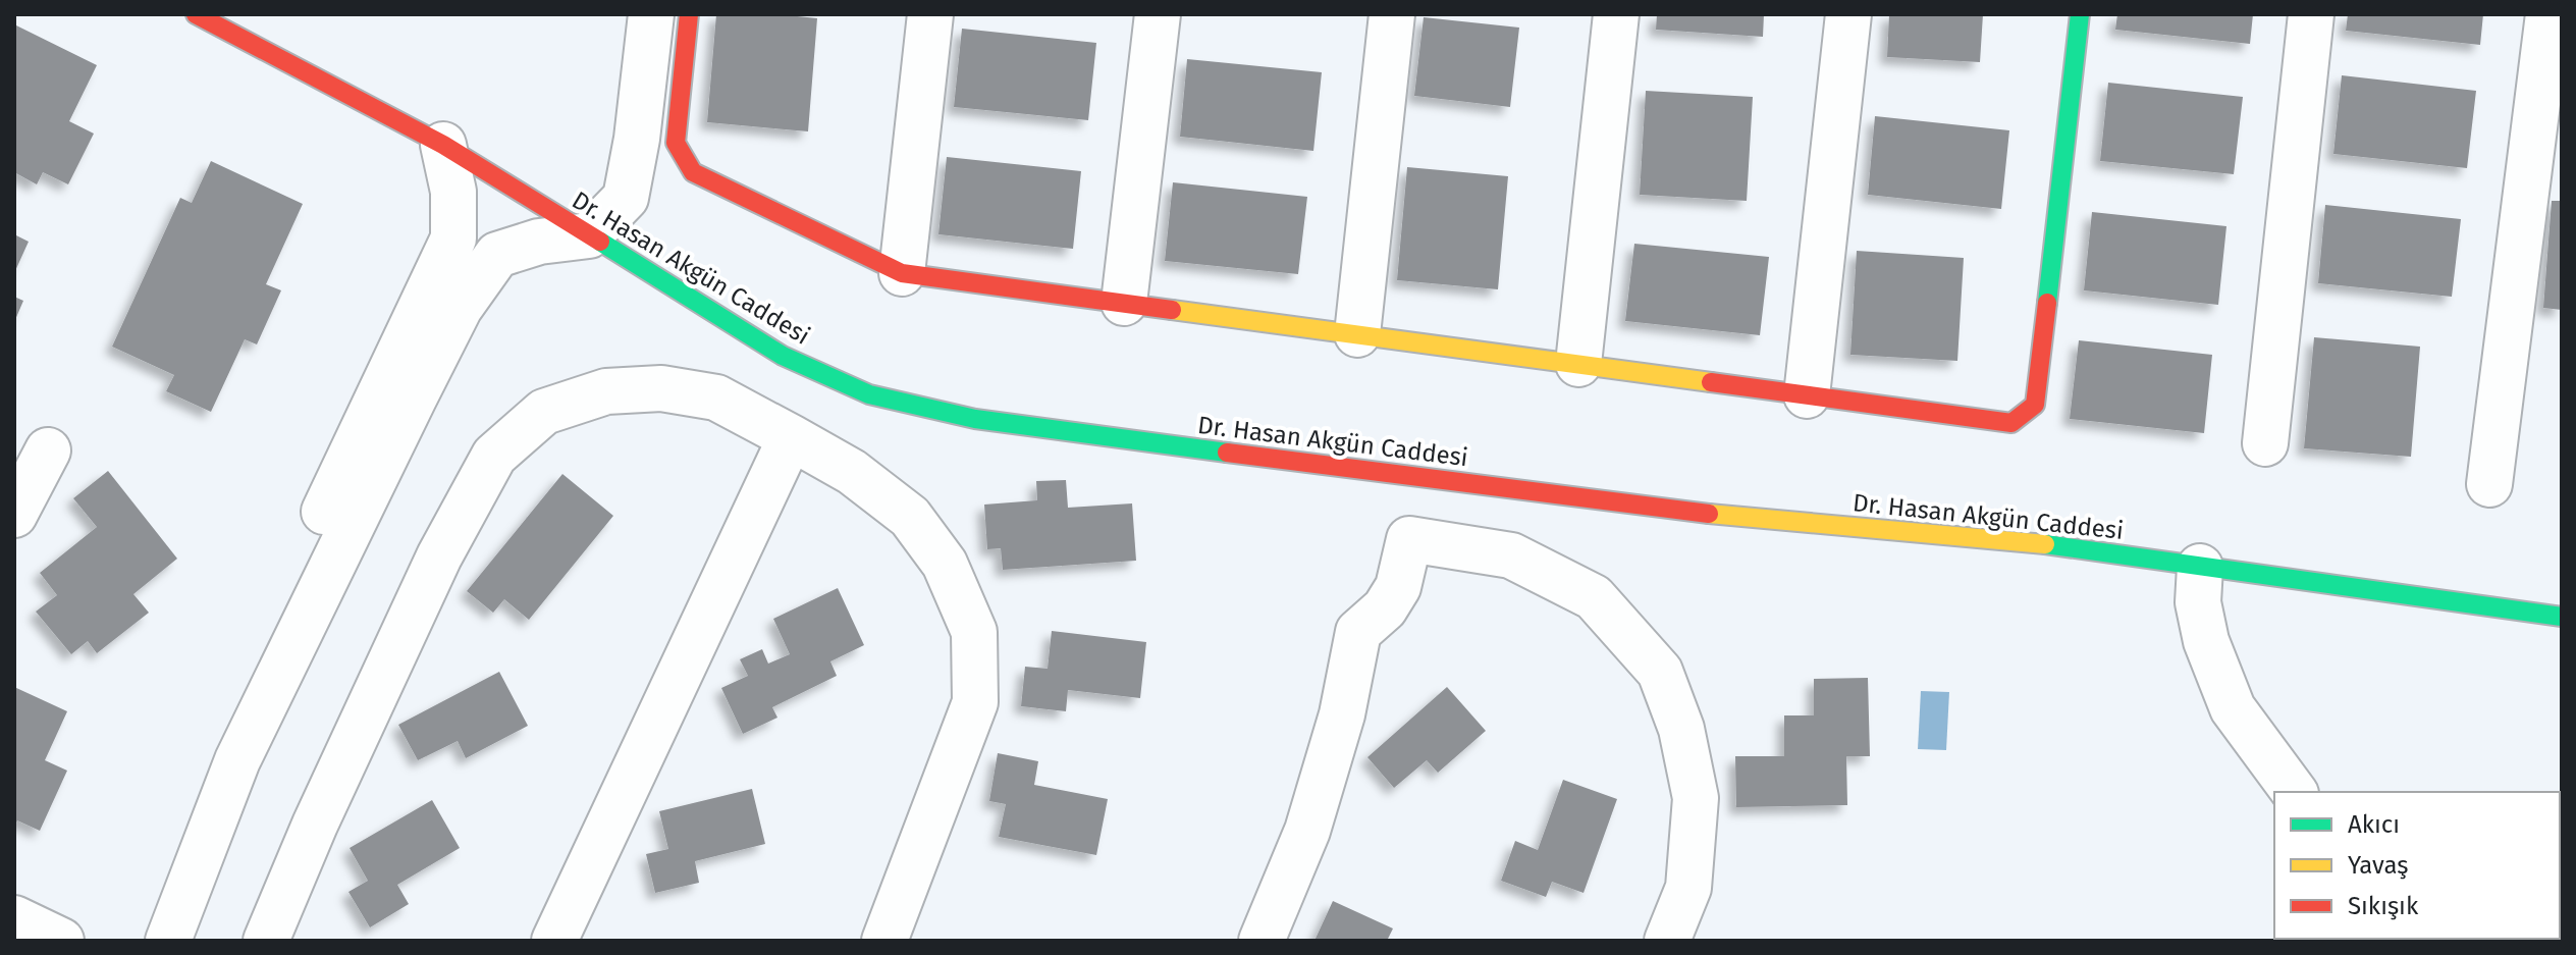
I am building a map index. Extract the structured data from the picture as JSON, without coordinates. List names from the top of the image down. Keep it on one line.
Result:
{"streets":{"street":["Dr. Hasan Akgün Caddesi"]},"legend":["Akıcı","Yavaş","Sıkışık"]}
